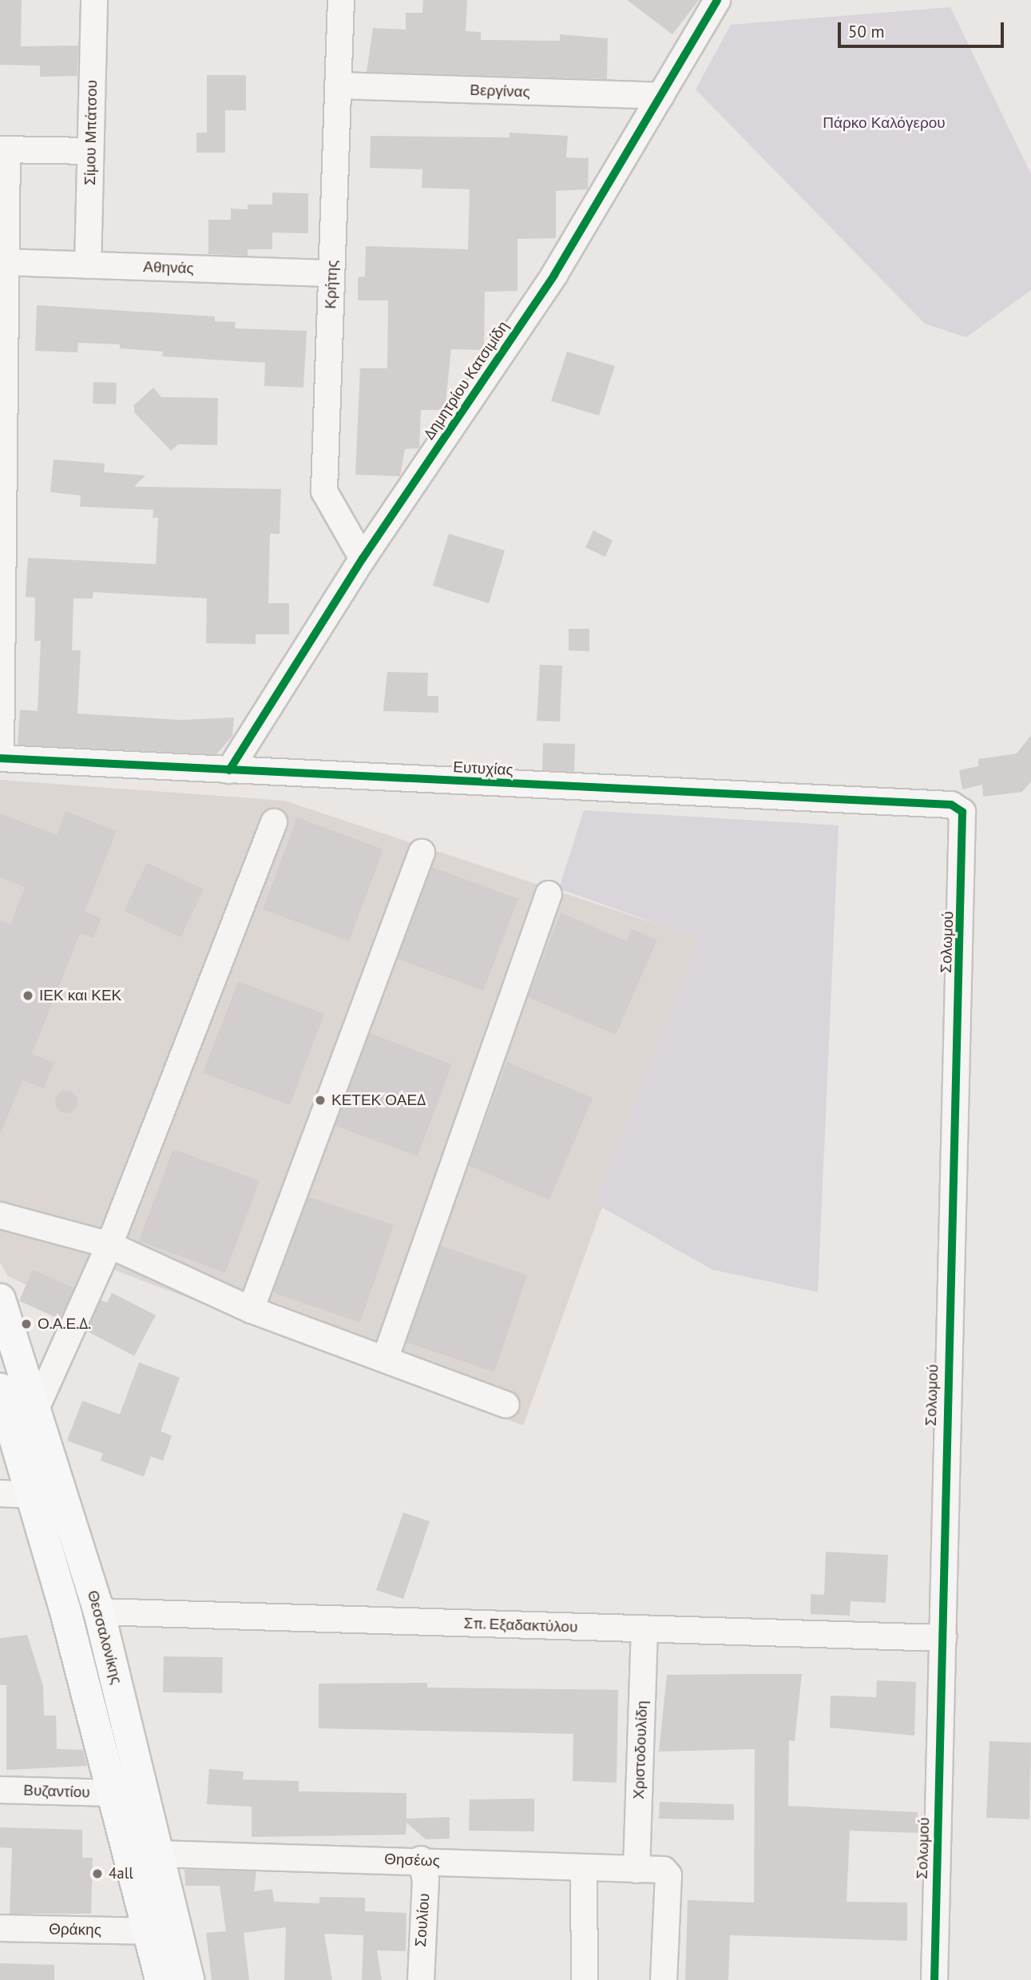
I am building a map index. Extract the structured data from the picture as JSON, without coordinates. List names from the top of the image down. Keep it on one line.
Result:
{"streets":{"main road":["Θεσσαλονίκης"],"street":["Βεργίνας","Σίμου Μπάτσου","Αθηνάς","Κρήτης","Δημητρίου Κατσιμίδη","Ευτυχίας","Σολωμού","Σπ. Εξαδακτύλου","Χριστοδουλίδη","Βυζαντίου","Θησέως","Σουλίου","Θράκης"]},"crossings":[["Βεργίνας","Κρήτης"],["Βεργίνας","Δημητρίου Κατσιμίδη"],["Σίμου Μπάτσου","Αθηνάς"],["Αθηνάς","Κρήτης"],["Κρήτης","Δημητρίου Κατσιμίδη"],["Δημητρίου Κατσιμίδη","Ευτυχίας"],["Ευτυχίας","Σολωμού"],["Σολωμού","Σπ. Εξαδακτύλου"],["Σπ. Εξαδακτύλου","Θεσσαλονίκης"],["Σπ. Εξαδακτύλου","Χριστοδουλίδη"],["Θεσσαλονίκης","Βυζαντίου"],["Θεσσαλονίκης","Θησέως"],["Θεσσαλονίκης","Θράκης"],["Χριστοδουλίδη","Θησέως"],["Θησέως","Σουλίου"]],"parks":["Πάρκο Καλόγερου"],"places":["ΙΕΚ και ΚΕΚ","ΚΕΤΕΚ ΟΑΕΔ","Ο.Α.Ε.Δ.","4all"],"scale_bar":"50 m"}
